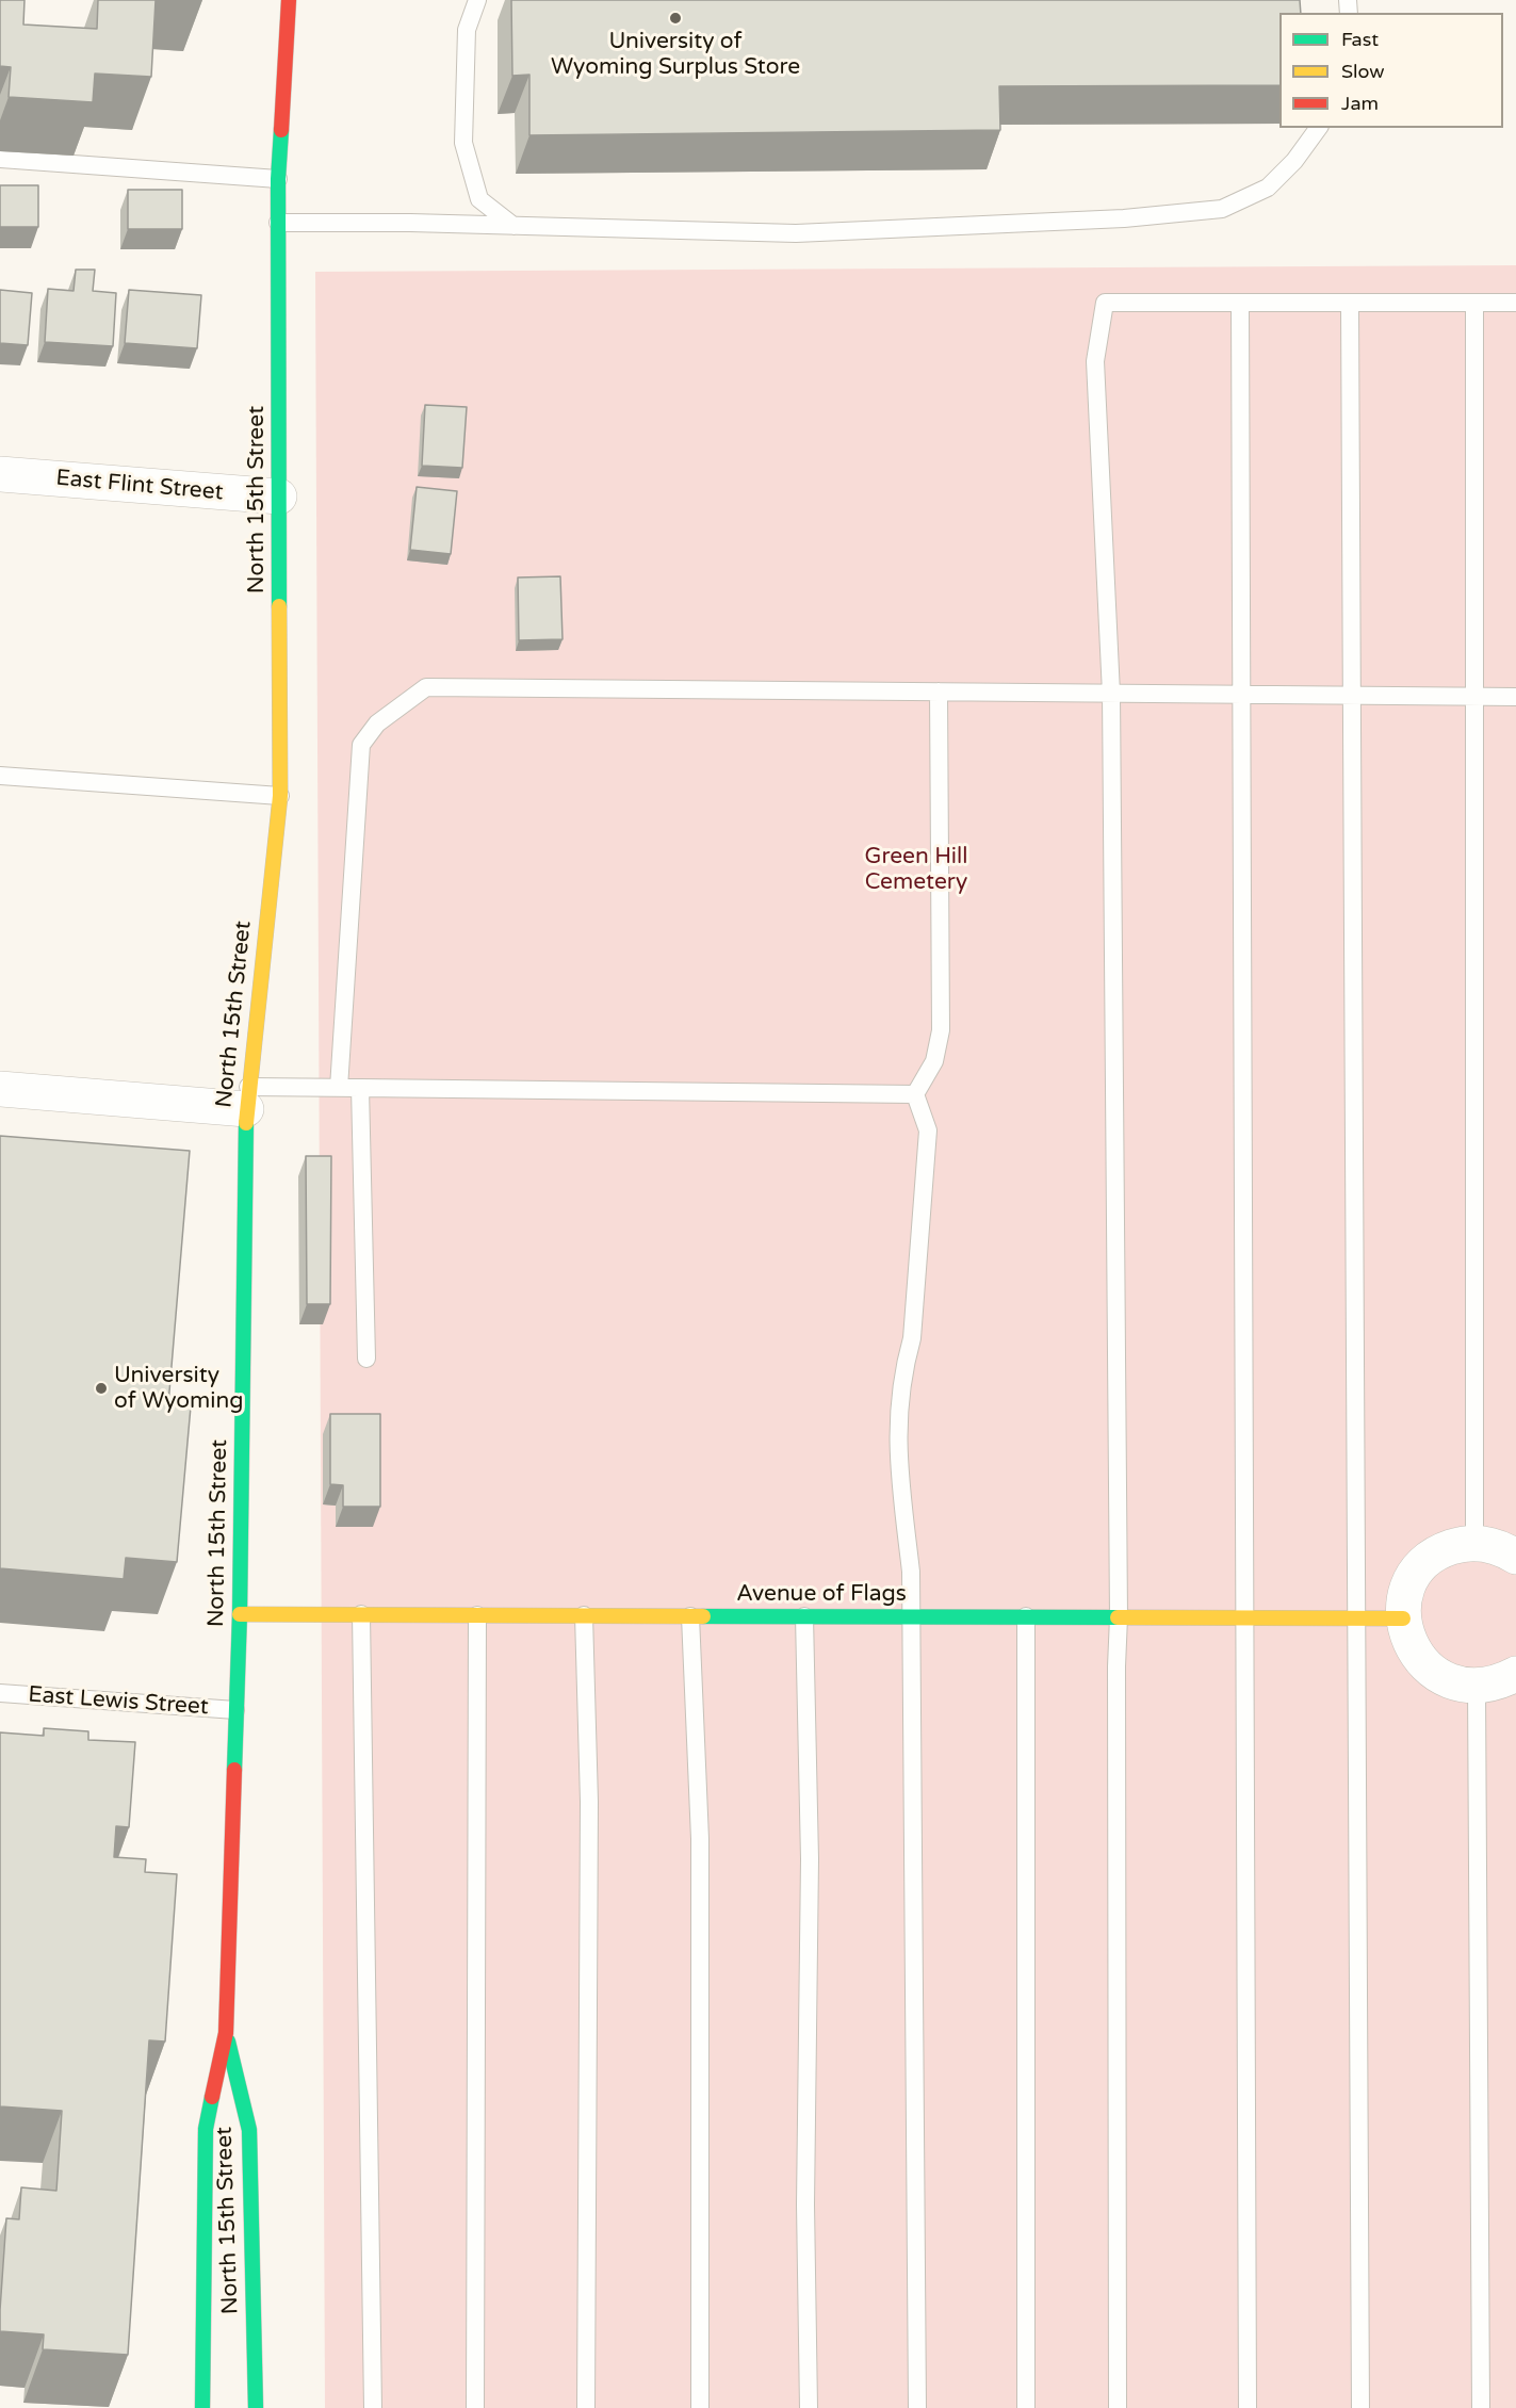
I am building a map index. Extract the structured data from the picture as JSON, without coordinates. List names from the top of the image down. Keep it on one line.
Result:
{"streets":{"main road":["North 15th Street","Avenue of Flags"],"street":["East Flint Street"],"lane":["East Lewis Street"]},"crossings":[["East Flint Street","North 15th Street"],["North 15th Street","Avenue of Flags"],["North 15th Street","East Lewis Street"]],"parks":["Green Hill Cemetery"],"places":["University of Wyoming Surplus Store","University of Wyoming"],"legend":["Fast","Slow","Jam"]}
